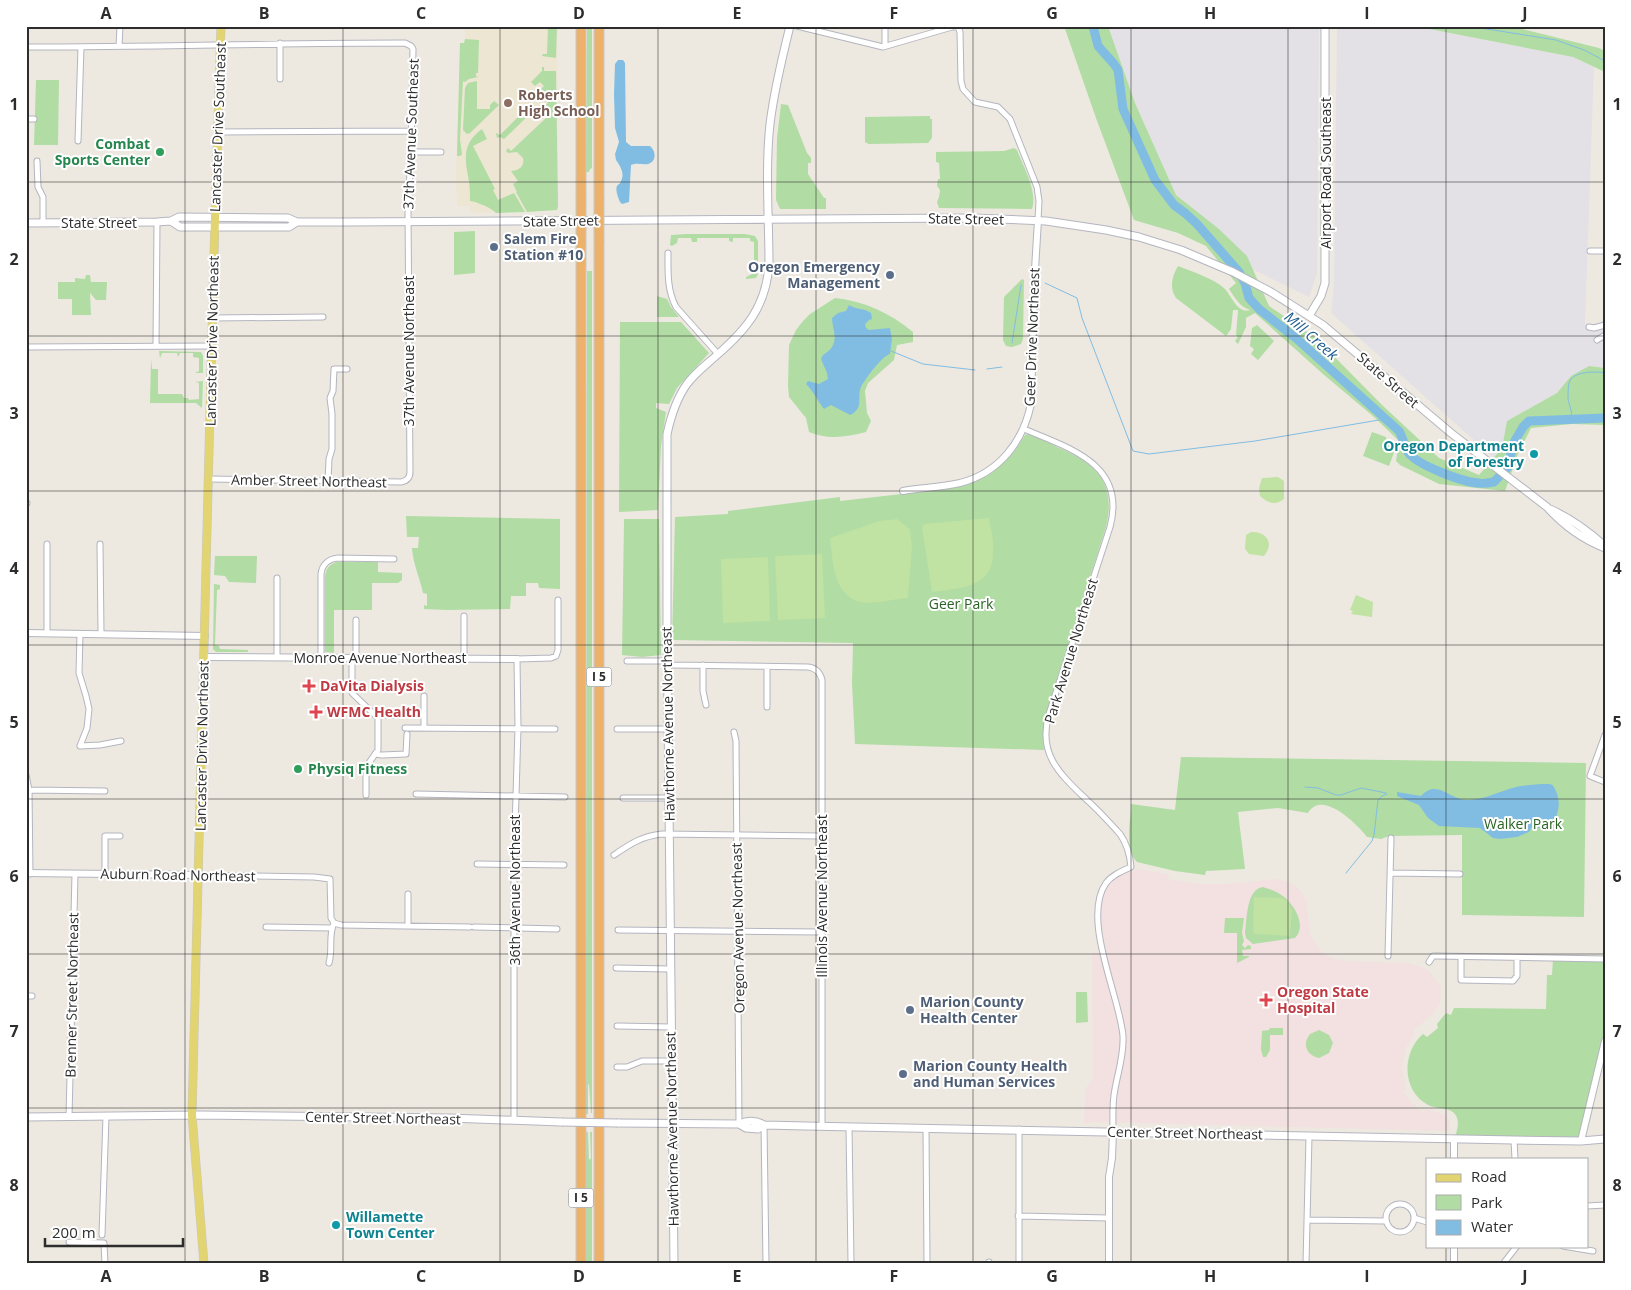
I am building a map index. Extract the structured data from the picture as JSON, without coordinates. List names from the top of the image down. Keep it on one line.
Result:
{"streets":{"highway":["I 5"],"main road":["Lancaster Drive Southeast","Airport Road Southeast","State Street","Lancaster Drive Northeast","Hawthorne Avenue Northeast","Center Street Northeast"],"street":["37th Avenue Southeast","Geer Drive Northeast","37th Avenue Northeast","Amber Street Northeast","Park Avenue Northeast","Monroe Avenue Northeast","Auburn Road Northeast","36th Avenue Northeast","Illinois Avenue Northeast","Oregon Avenue Northeast","Brenner Street Northeast"]},"crossings":[["Lancaster Drive Southeast","State Street"],["Lancaster Drive Southeast","Lancaster Drive Northeast"],["37th Avenue Southeast","State Street"],["37th Avenue Southeast","37th Avenue Northeast"],["Airport Road Southeast","State Street"],["State Street","Geer Drive Northeast"],["State Street","Lancaster Drive Northeast"],["State Street","37th Avenue Northeast"],["State Street","Hawthorne Avenue Northeast"],["Geer Drive Northeast","Park Avenue Northeast"],["Lancaster Drive Northeast","Amber Street Northeast"],["Lancaster Drive Northeast","Monroe Avenue Northeast"],["Lancaster Drive Northeast","Auburn Road Northeast"],["Lancaster Drive Northeast","Center Street Northeast"],["37th Avenue Northeast","Amber Street Northeast"],["Park Avenue Northeast","Center Street Northeast"],["Monroe Avenue Northeast","36th Avenue Northeast"],["Hawthorne Avenue Northeast","Center Street Northeast"],["Auburn Road Northeast","Brenner Street Northeast"],["36th Avenue Northeast","Center Street Northeast"],["Illinois Avenue Northeast","Center Street Northeast"],["Oregon Avenue Northeast","Center Street Northeast"],["Brenner Street Northeast","Center Street Northeast"]],"water":["Mill Creek"],"parks":["Geer Park","Walker Park"],"places":{"other":["Roberts High School","Combat Sports Center","Salem Fire Station #10","Oregon Emergency Management","Oregon Department of Forestry","Physiq Fitness","Marion County Health Center","Marion County Health and Human Services","Willamette Town Center"],"health":["DaVita Dialysis","WFMC Health","Oregon State Hospital"]},"legend":["Road","Park","Water"],"scale_bar":"200 m","grid":{"columns":["A","B","C","D","E","F","G","H","I","J"],"rows":["1","2","3","4","5","6","7","8"]}}
